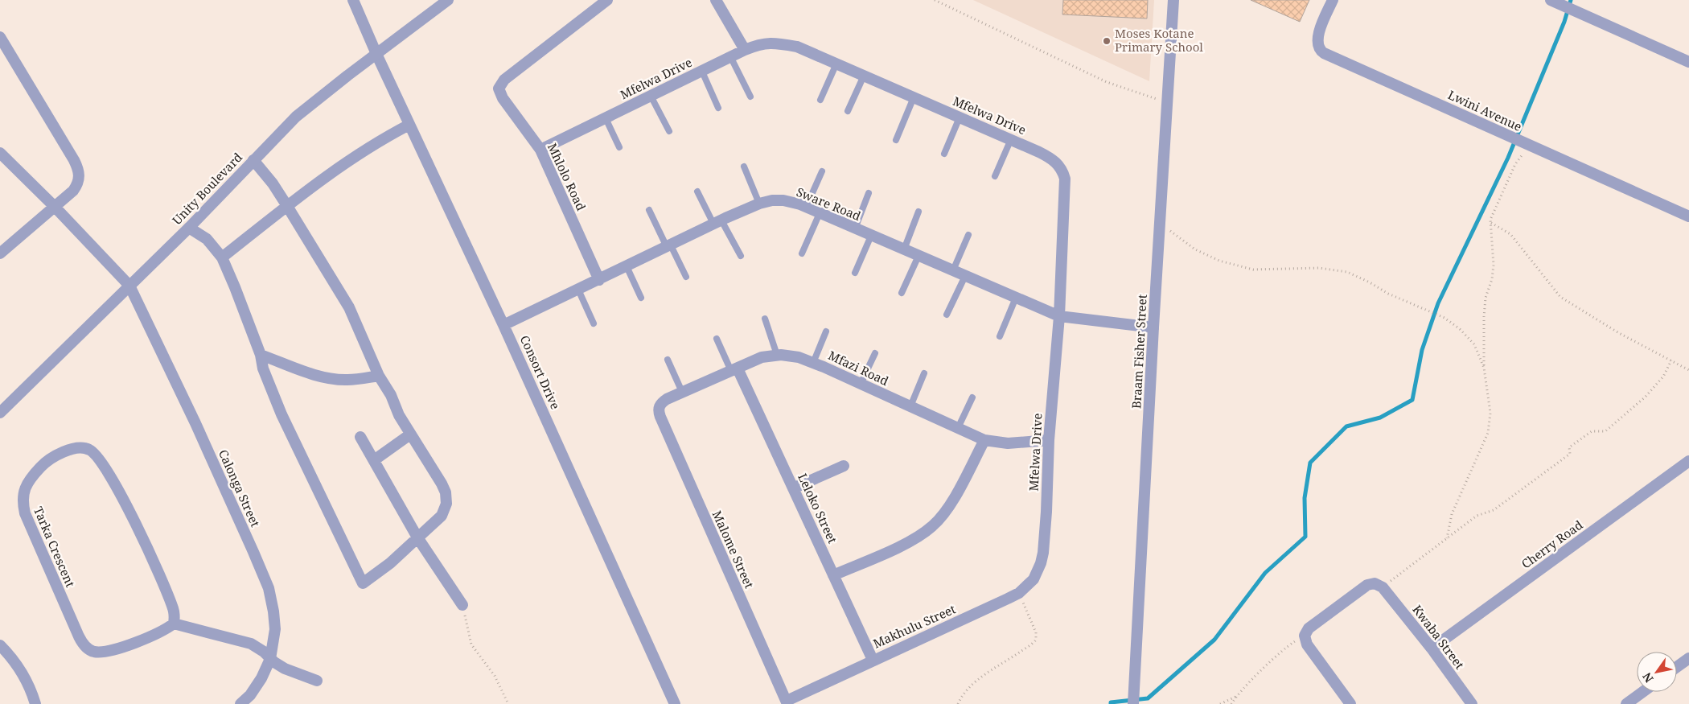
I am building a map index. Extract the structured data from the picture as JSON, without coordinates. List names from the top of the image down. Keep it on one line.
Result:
{"streets":{"street":["Mfelwa Drive","Lwini Avenue","Mhlolo Road","Unity Boulevard","Sware Road","Braam Fisher Street","Mfazi Road","Consort Drive","Calonga Street","Leloko Street","Cherry Road","Tarka Crescent","Malome Street","Makhulu Street","Kwaba Street"]},"crossings":[["Mfelwa Drive","Mhlolo Road"],["Mfelwa Drive","Sware Road"],["Mfelwa Drive","Mfazi Road"],["Mfelwa Drive","Makhulu Street"],["Mhlolo Road","Sware Road"],["Unity Boulevard","Consort Drive"],["Unity Boulevard","Calonga Street"],["Sware Road","Braam Fisher Street"],["Sware Road","Consort Drive"],["Mfazi Road","Leloko Street"],["Mfazi Road","Malome Street"],["Leloko Street","Makhulu Street"],["Cherry Road","Kwaba Street"],["Malome Street","Makhulu Street"]],"places":["Moses Kotane Primary School"],"north":"bottom left"}
